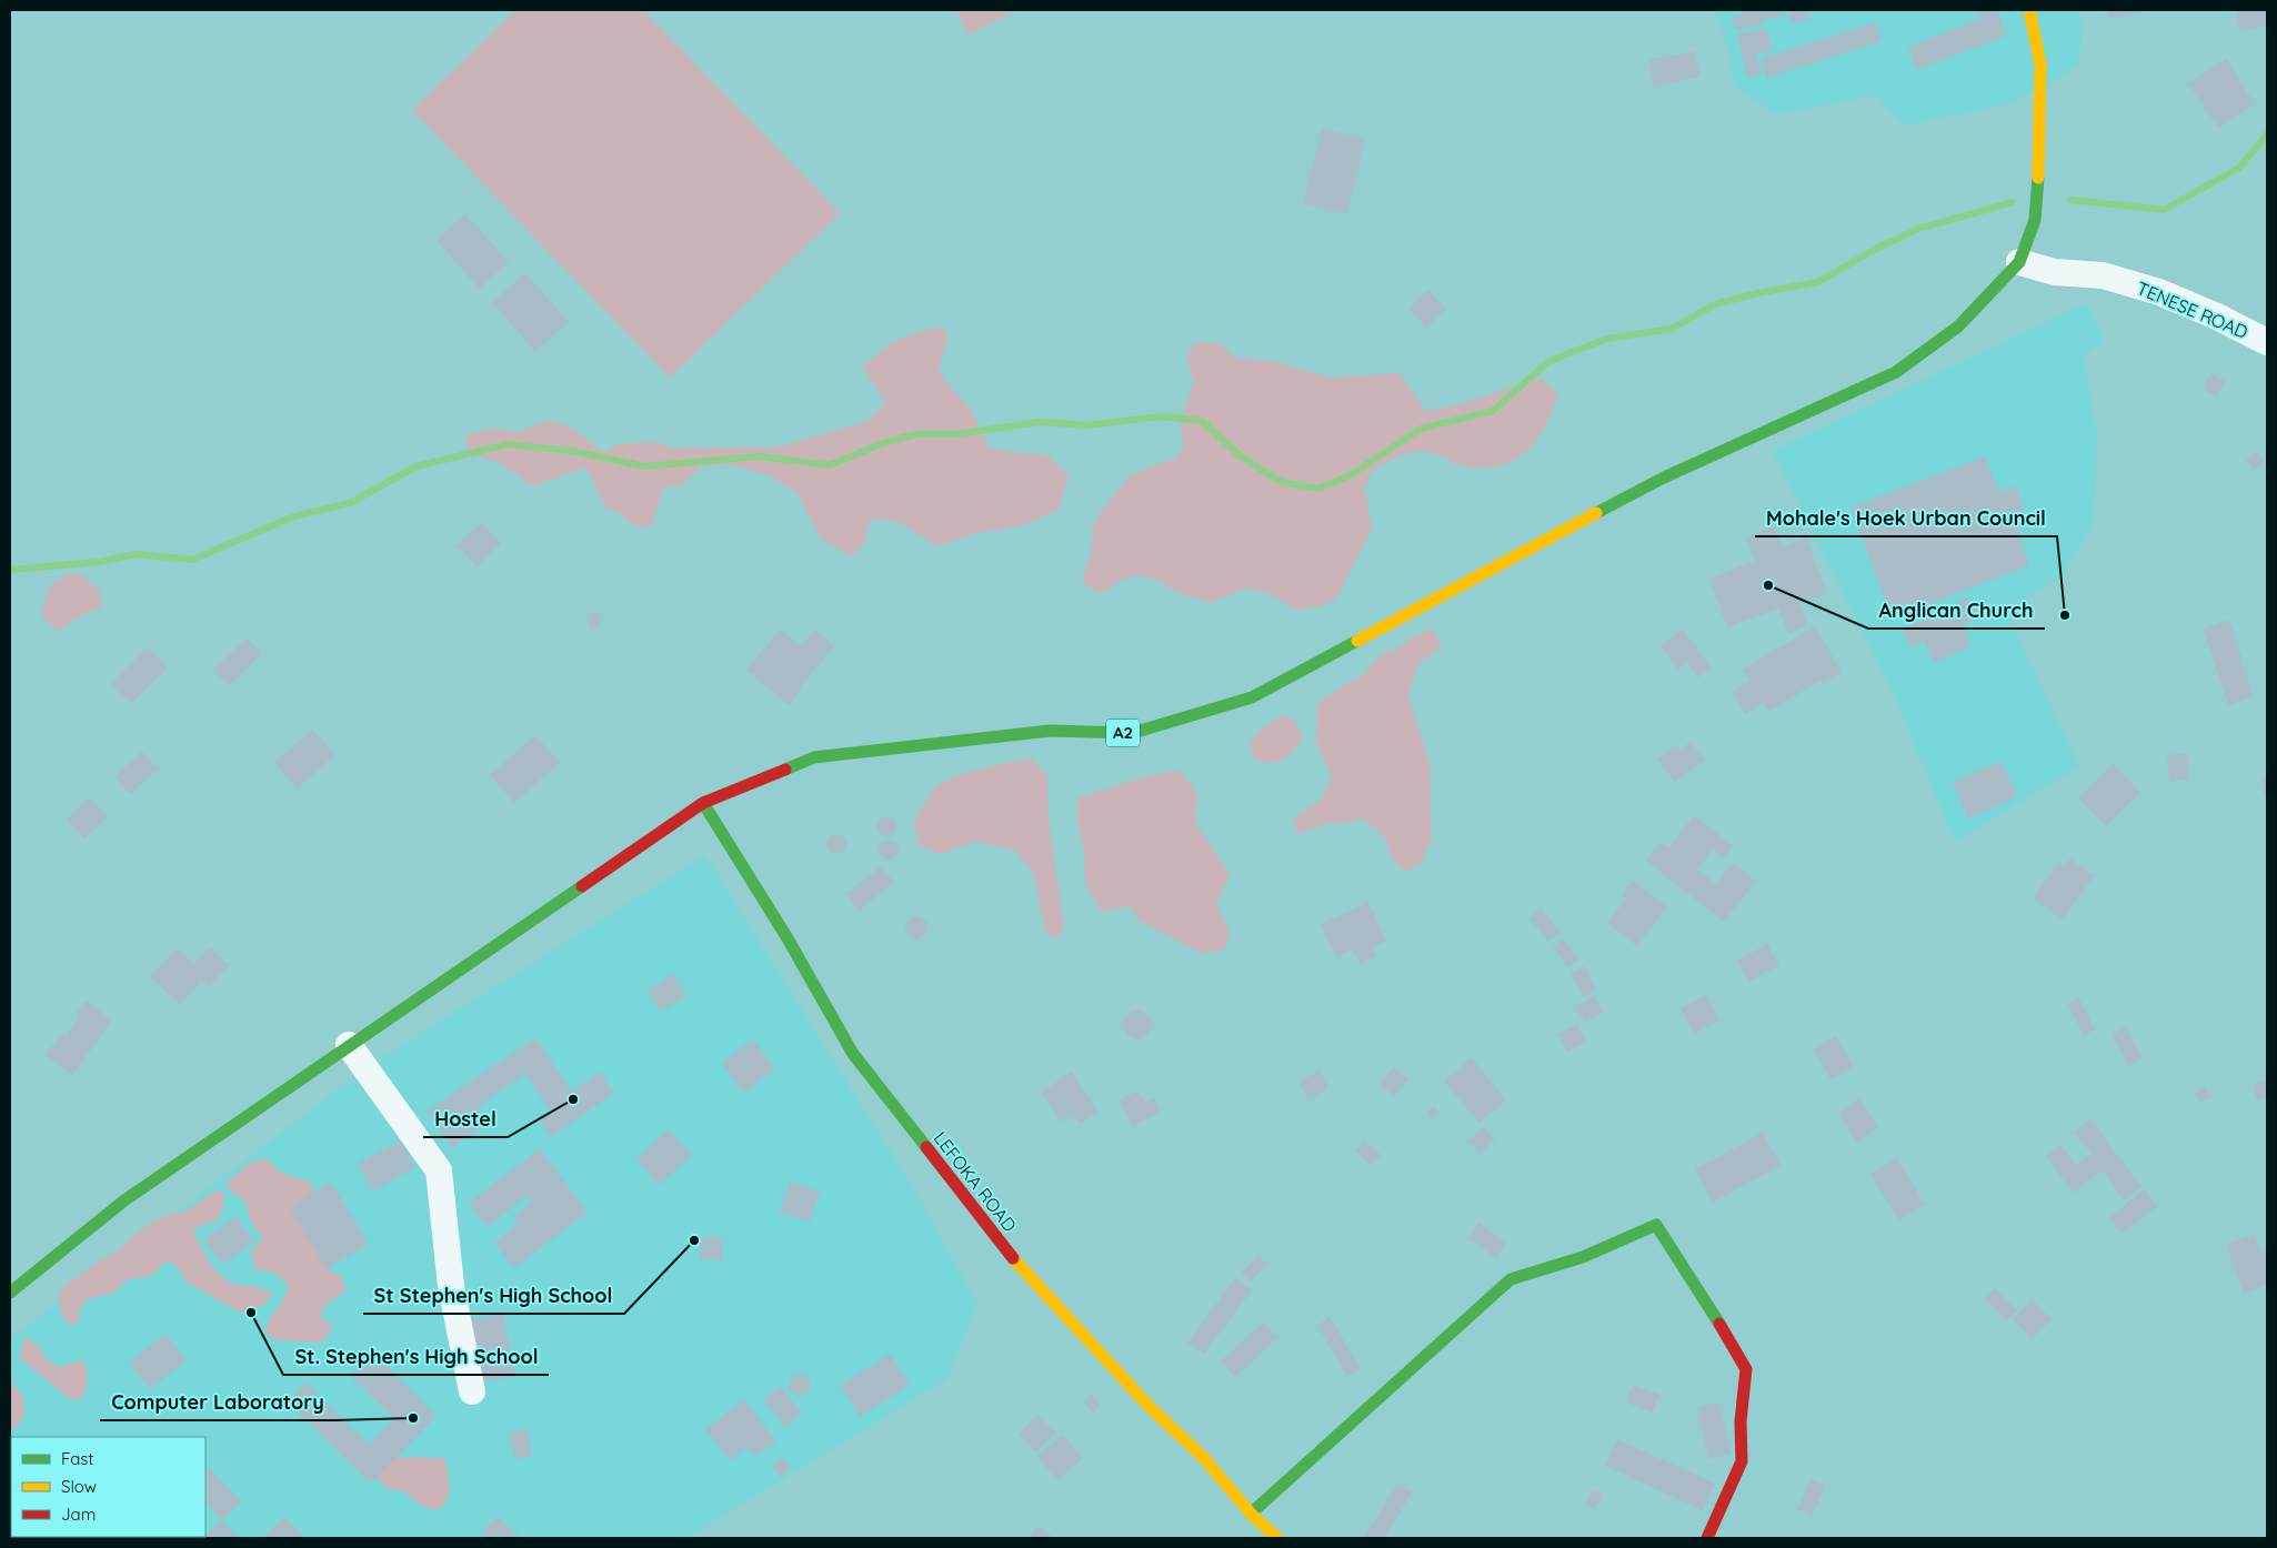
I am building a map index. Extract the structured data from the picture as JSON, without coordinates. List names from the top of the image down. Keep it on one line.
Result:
{"streets":{"main road":["A2","LEFOKA ROAD"],"street":["TENESE ROAD"]},"crossings":[["TENESE ROAD","A2"],["A2","LEFOKA ROAD"]],"places":["Anglican Church","Mohale's Hoek Urban Council","Hostel","St Stephen's High School","St. Stephen's High School","Computer Laboratory"],"legend":["Fast","Slow","Jam"]}
